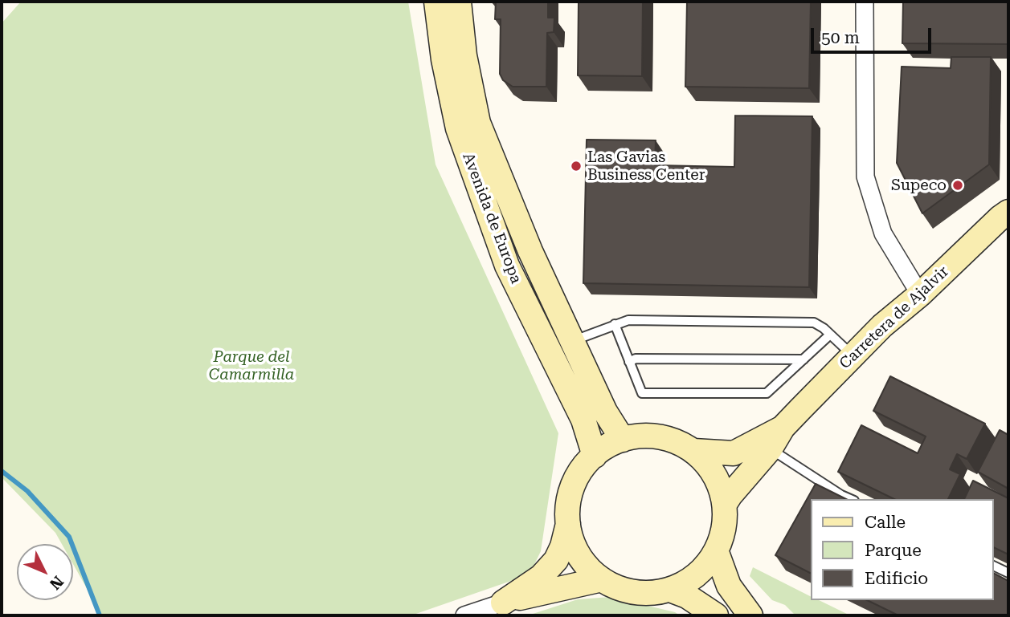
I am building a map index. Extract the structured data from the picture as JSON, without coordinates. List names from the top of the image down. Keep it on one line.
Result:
{"streets":{"street":["Avenida de Europa","Carretera de Ajalvir"]},"crossings":[["Avenida de Europa","Carretera de Ajalvir"]],"parks":["Parque del Camarmilla"],"places":["Las Gavias Business Center","Supeco"],"legend":["Calle","Parque","Edificio"],"scale_bar":"50 m","north":"bottom right"}
